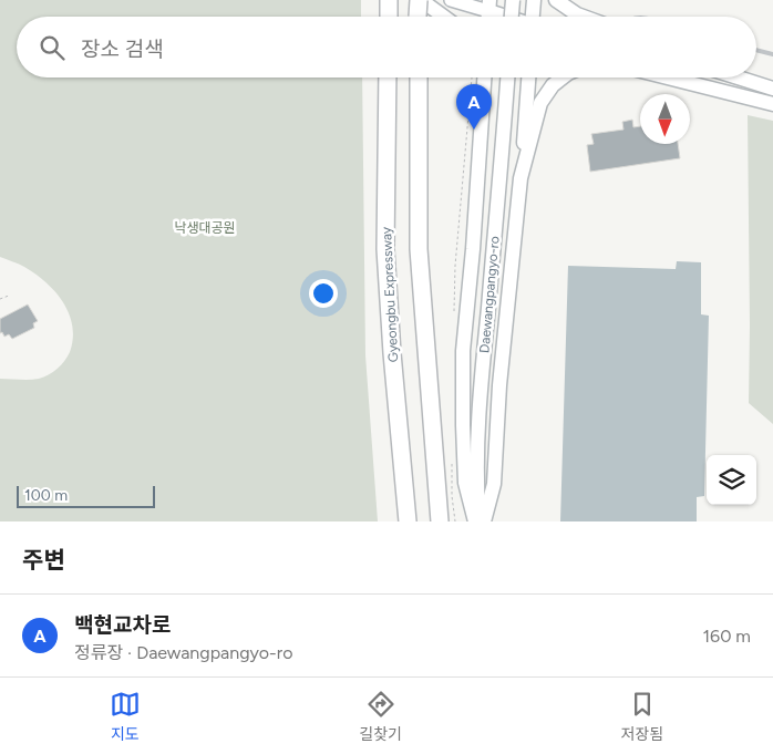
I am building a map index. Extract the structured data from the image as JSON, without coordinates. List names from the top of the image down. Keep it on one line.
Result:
{"streets":{"highway":["Gyeongbu Expressway"],"main road":["Daewangpangyo-ro"]},"parks":["낙생대공원"],"scale_bar":"100 m","north":"bottom","page":{"search":"장소 검색","pins":"A","scale":"100 m","heading":"주변","list":[{"mark":"A","name":"백현교차로","note":"정류장 · Daewangpangyo-ro","value":"160 m"}],"nav":["지도","길찾기","저장됨"]}}
